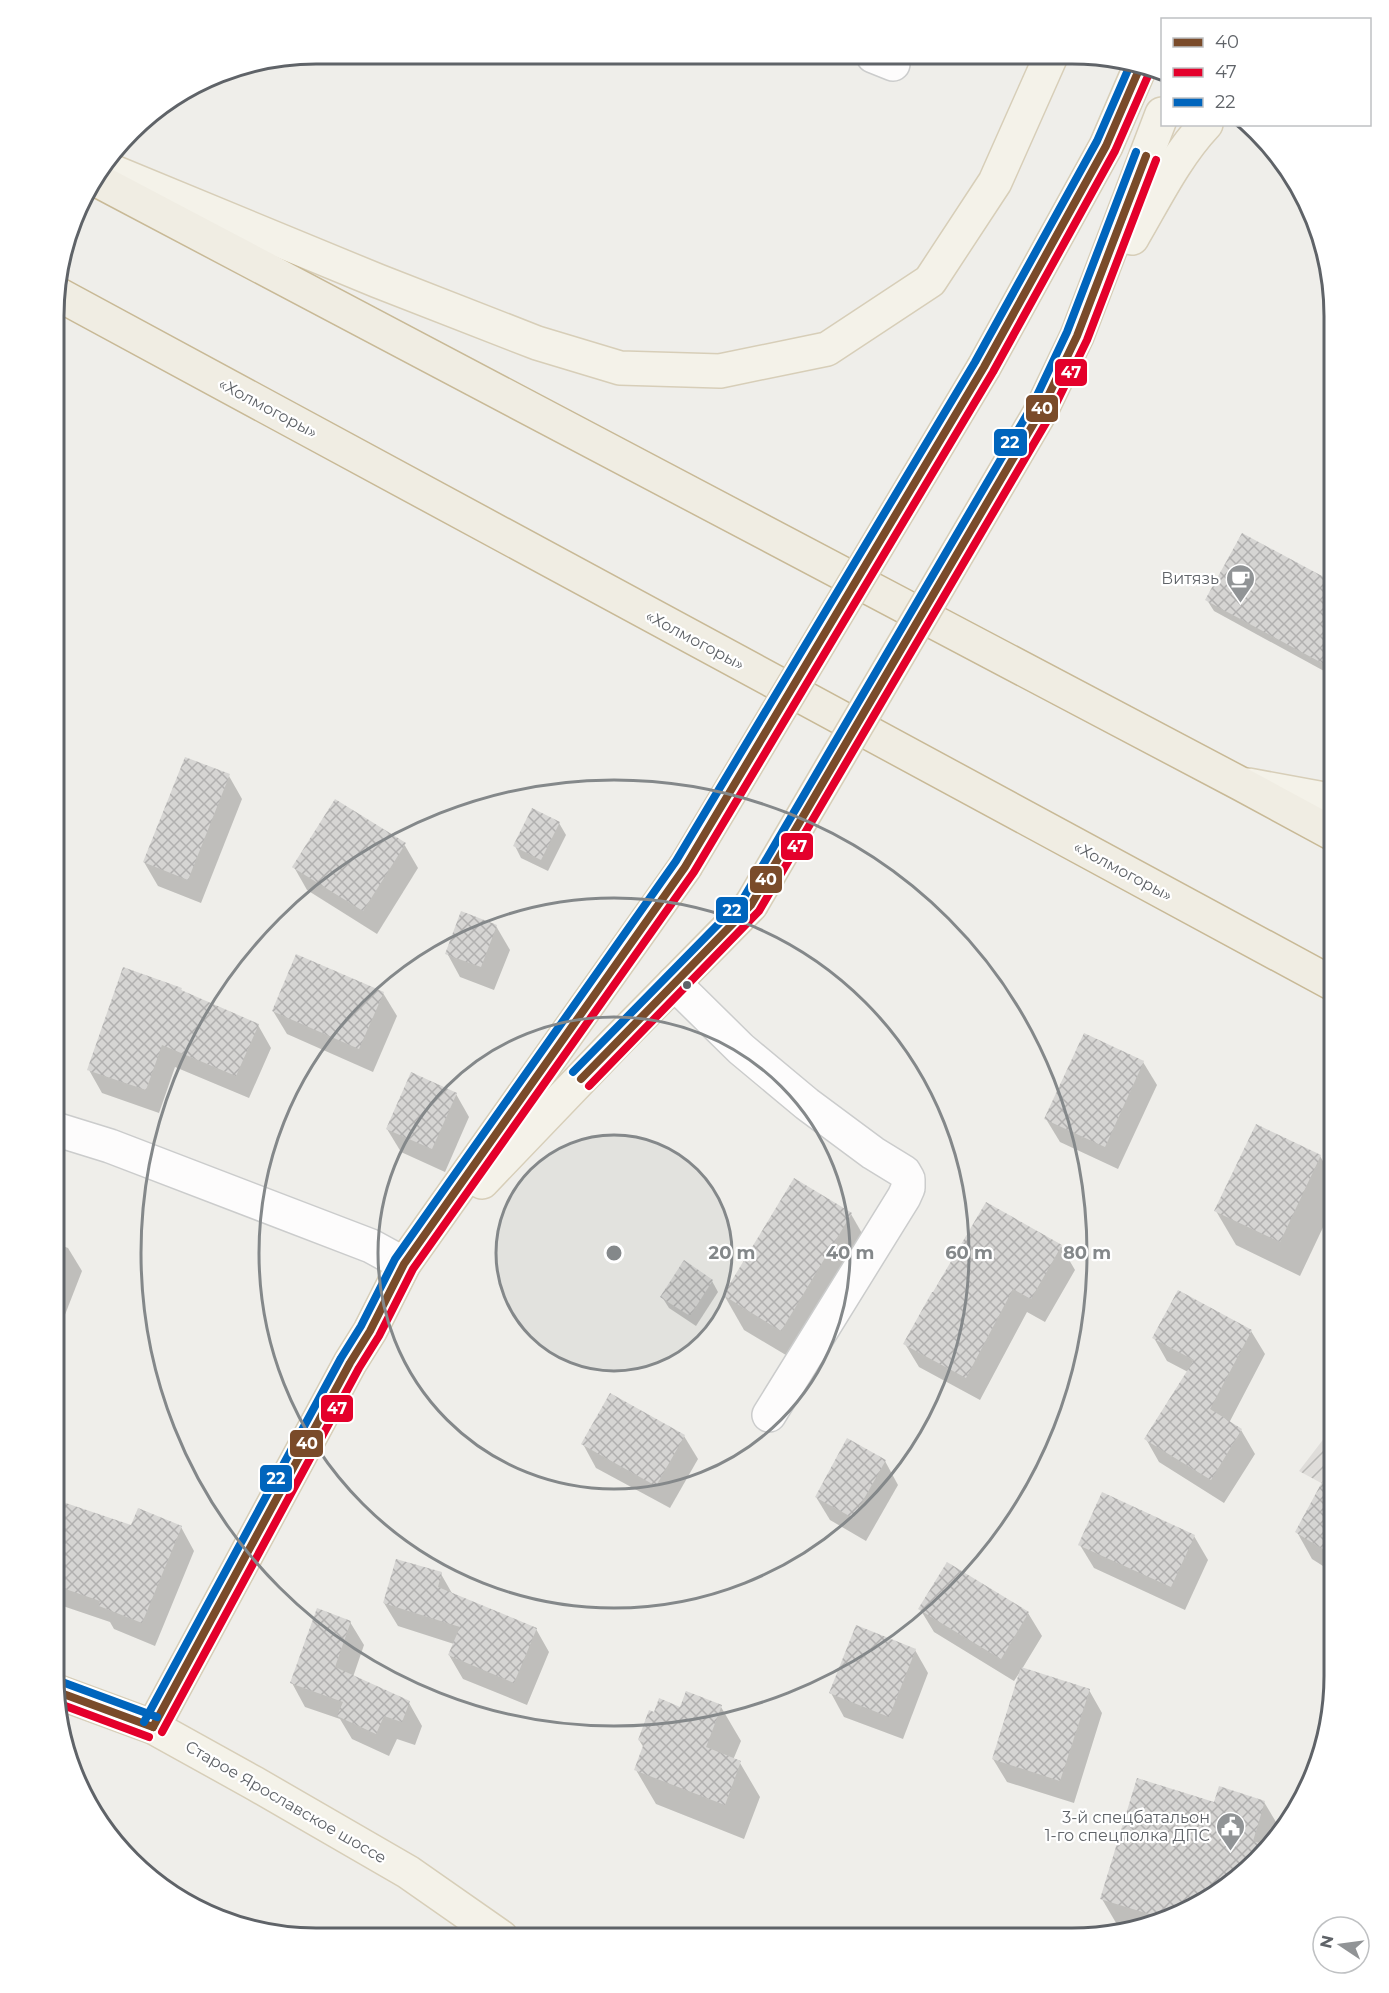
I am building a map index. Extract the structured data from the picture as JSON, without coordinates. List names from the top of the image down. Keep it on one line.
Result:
{"streets":{"highway":["«Холмогоры»"],"main road":["Старое Ярославское шоссе"]},"places":{"cafe":["Витязь"],"public building":["3-й спецбатальон 1-го спецполка ДПС"]},"lines":["transit line 22","transit line 40","transit line 47"],"legend":["40","47","22"],"north":"left","rings":["20 m","40 m","60 m","80 m"]}
